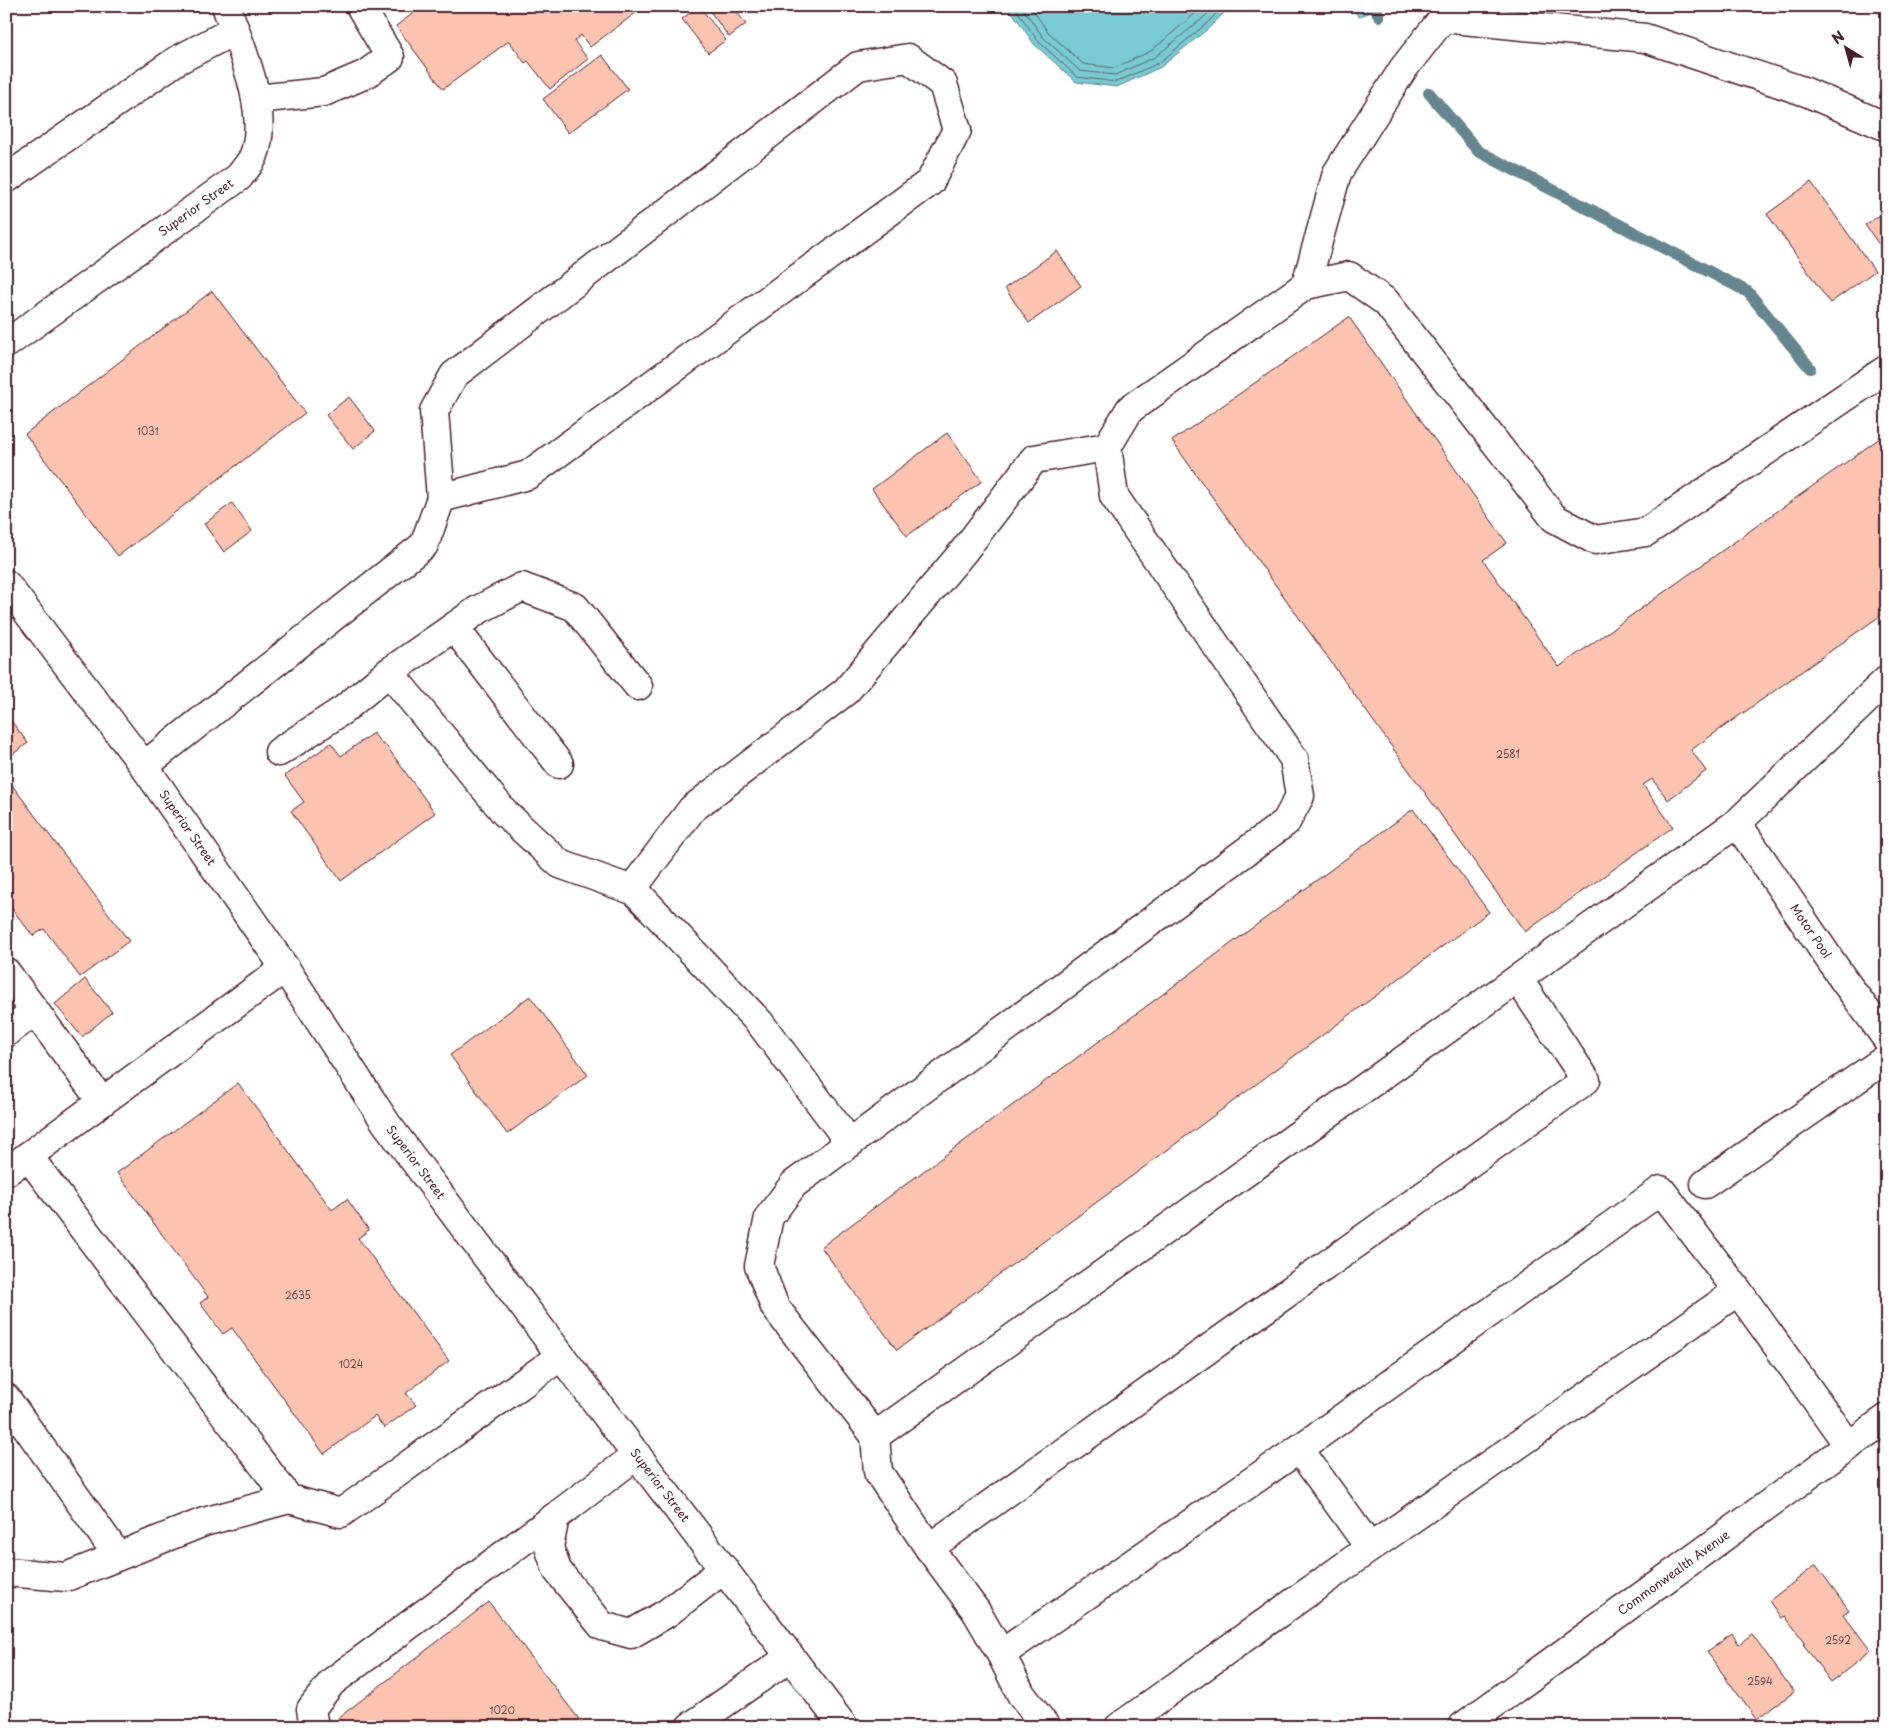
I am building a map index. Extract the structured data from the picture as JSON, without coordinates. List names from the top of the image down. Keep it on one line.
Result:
{"streets":{"street":["Superior Street","Motor Pool","Commonwealth Avenue"]},"house_numbers":["1031","2581","2635","1024","2592","2594","1020"],"north":"top left"}
